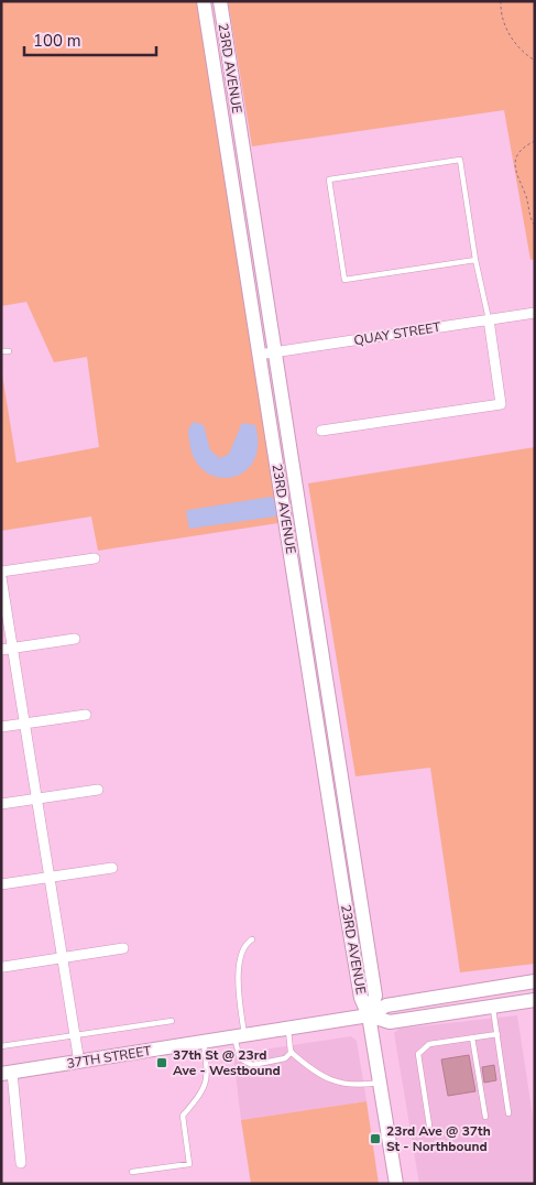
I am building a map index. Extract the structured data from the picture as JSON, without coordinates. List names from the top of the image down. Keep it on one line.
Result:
{"streets":{"main road":["23RD AVENUE","37TH STREET"],"street":["QUAY STREET"]},"crossings":[["23RD AVENUE","QUAY STREET"],["23RD AVENUE","37TH STREET"]],"places":{"transit":["37th St @ 23rd Ave - Westbound","23rd Ave @ 37th St - Northbound"]},"scale_bar":"100 m"}
